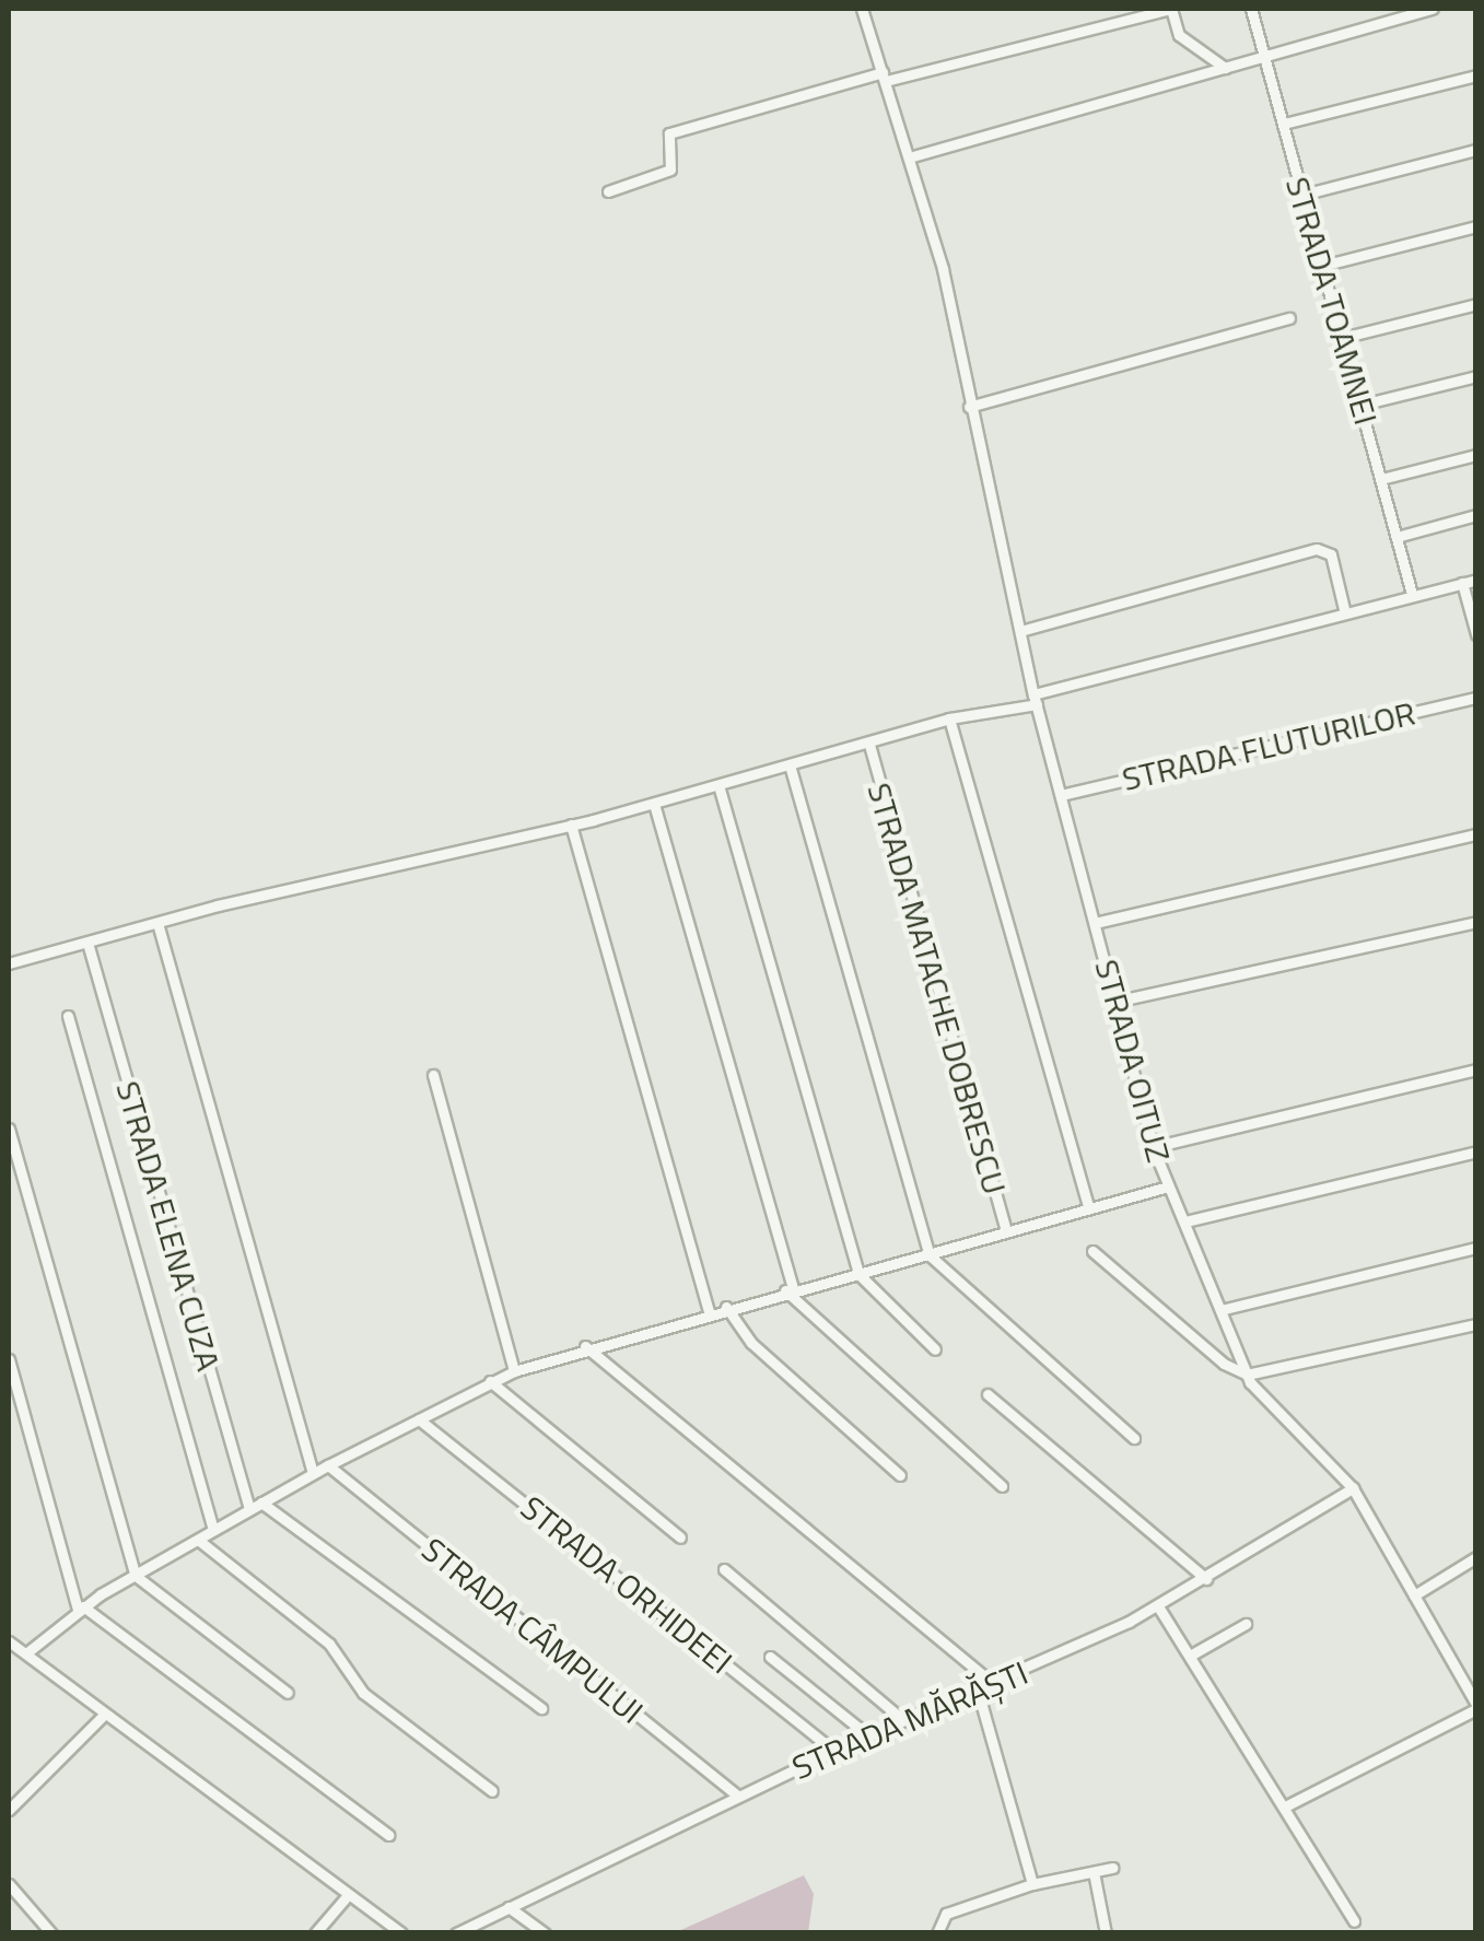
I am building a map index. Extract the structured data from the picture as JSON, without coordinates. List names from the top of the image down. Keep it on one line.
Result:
{"streets":{"street":["STRADA TOAMNEI","STRADA FLUTURILOR","STRADA MATACHE DOBRESCU","STRADA OITUZ","STRADA ELENA CUZA","STRADA ORHIDEEI","STRADA CÂMPULUI","STRADA MĂRĂȘTI"]},"crossings":[["STRADA FLUTURILOR","STRADA OITUZ"],["STRADA OITUZ","STRADA MĂRĂȘTI"],["STRADA ORHIDEEI","STRADA MĂRĂȘTI"],["STRADA CÂMPULUI","STRADA MĂRĂȘTI"]]}
